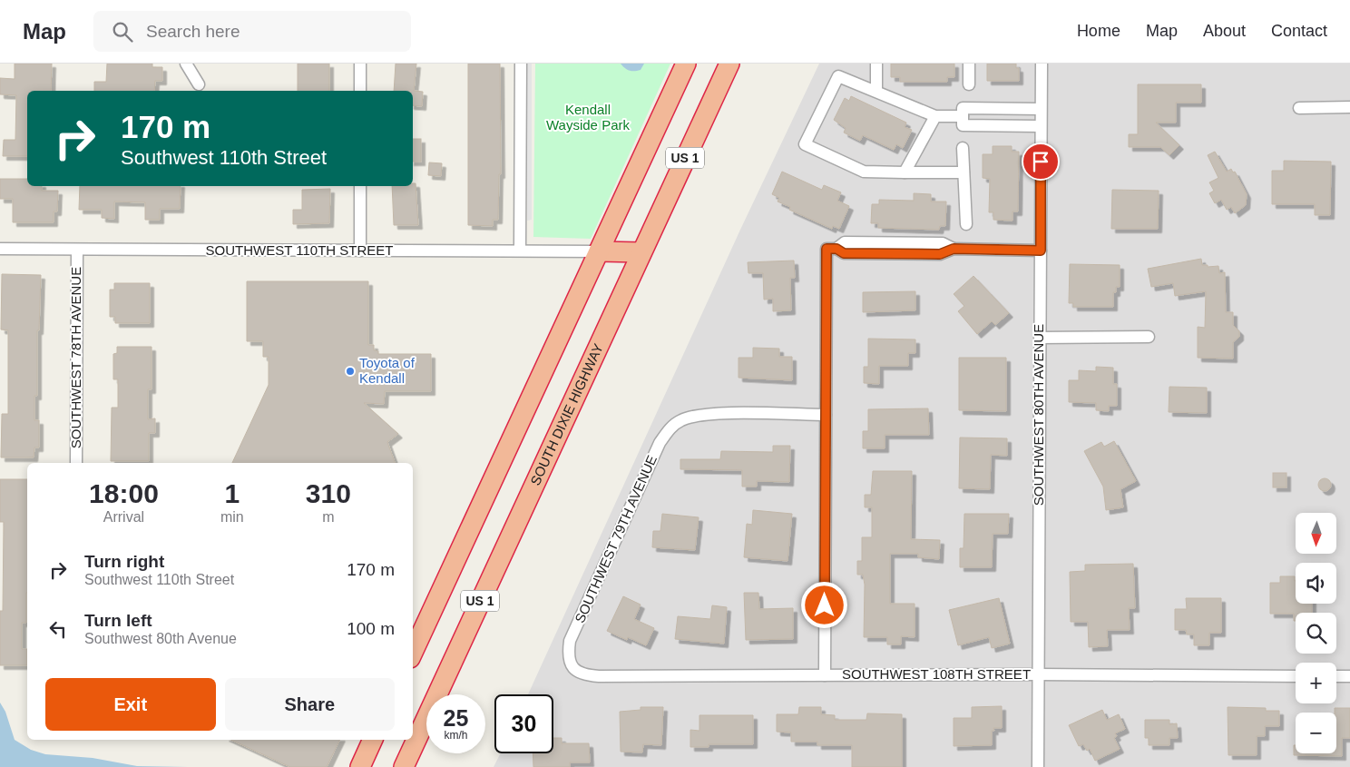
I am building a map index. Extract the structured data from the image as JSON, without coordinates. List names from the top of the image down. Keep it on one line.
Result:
{"streets":{"highway":["US 1","SOUTH DIXIE HIGHWAY"],"street":["SOUTHWEST 110TH STREET","SOUTHWEST 78TH AVENUE","SOUTHWEST 80TH AVENUE","SOUTHWEST 79TH AVENUE","SOUTHWEST 108TH STREET"]},"crossings":[["US 1","SOUTHWEST 110TH STREET"],["SOUTHWEST 110TH STREET","SOUTHWEST 78TH AVENUE"],["SOUTHWEST 80TH AVENUE","SOUTHWEST 108TH STREET"],["SOUTHWEST 79TH AVENUE","SOUTHWEST 108TH STREET"]],"parks":["Kendall Wayside Park"],"places":["Toyota of Kendall"],"north":"bottom","page":{"header":"Map","search":"Search here","nav":["Home","Map","About","Contact"],"turn":["170 m","Southwest 110th Street"],"eta":["18:00","Arrival","1","min","310","m"],"map_buttons":["+","−"],"list":[{"name":"Turn right","note":"Southwest 110th Street","value":"170 m"},{"name":"Turn left","note":"Southwest 80th Avenue","value":"100 m"}],"buttons":["Exit","Share"],"speed":"25 km/h","limit":"30"}}
